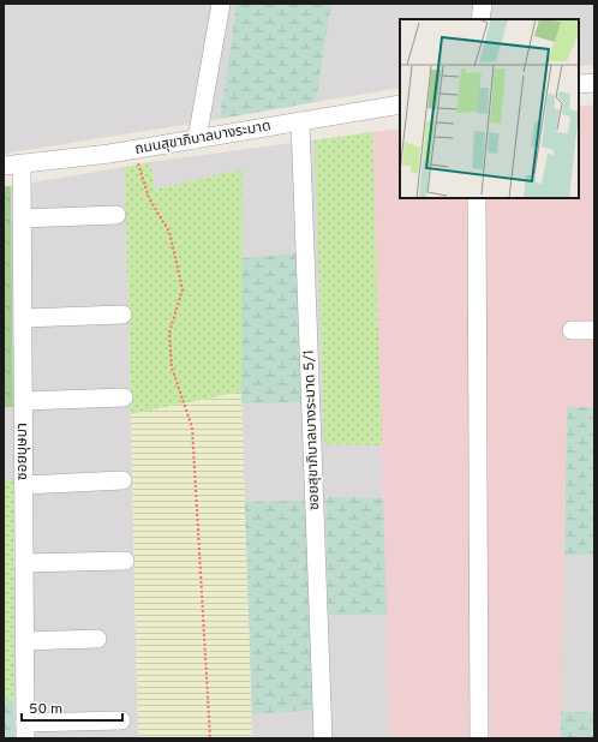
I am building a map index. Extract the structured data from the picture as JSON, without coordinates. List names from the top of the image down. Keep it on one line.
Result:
{"streets":{"street":["ถนนสุขาภิบาลบางระมาด","ซอยสุขาภิบาลบางระมาด 5/1","ซอยบุษบา"]},"crossings":[["ถนนสุขาภิบาลบางระมาด","ซอยสุขาภิบาลบางระมาด 5/1"],["ถนนสุขาภิบาลบางระมาด","ซอยบุษบา"]],"scale_bar":"50 m"}
